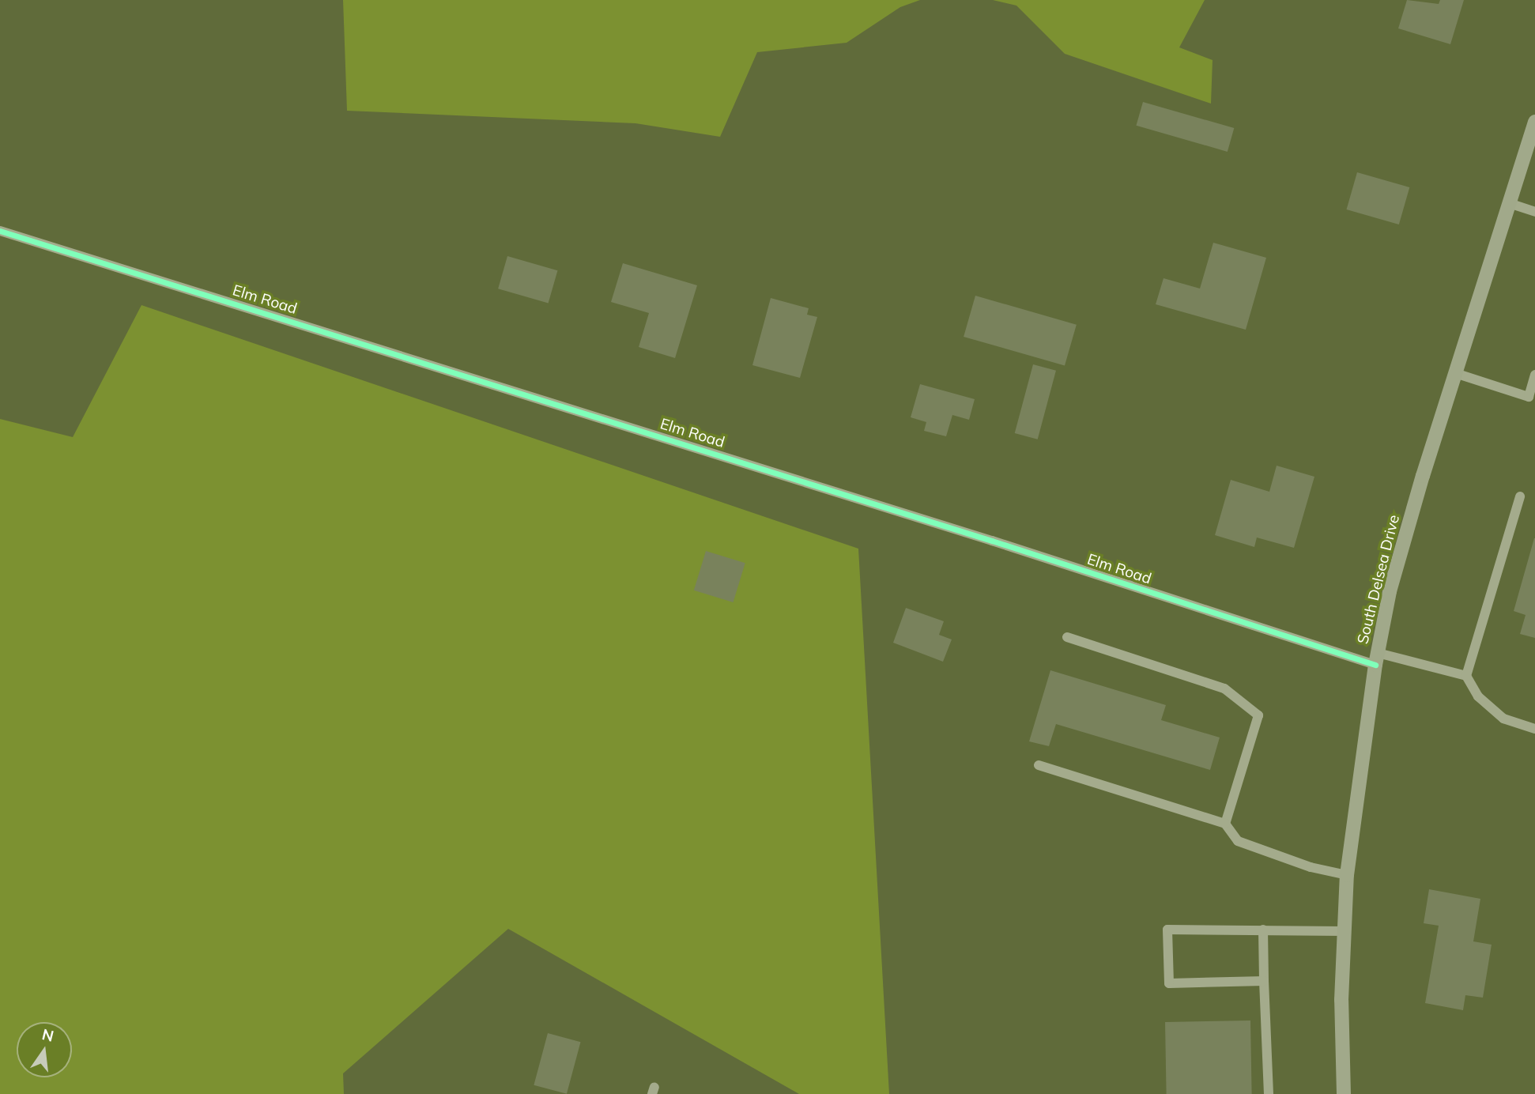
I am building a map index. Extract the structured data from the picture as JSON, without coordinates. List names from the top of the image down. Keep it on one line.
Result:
{"streets":{"main road":["South Delsea Drive"],"street":["Elm Road"]},"crossings":[["Elm Road","South Delsea Drive"]],"north":"top"}
